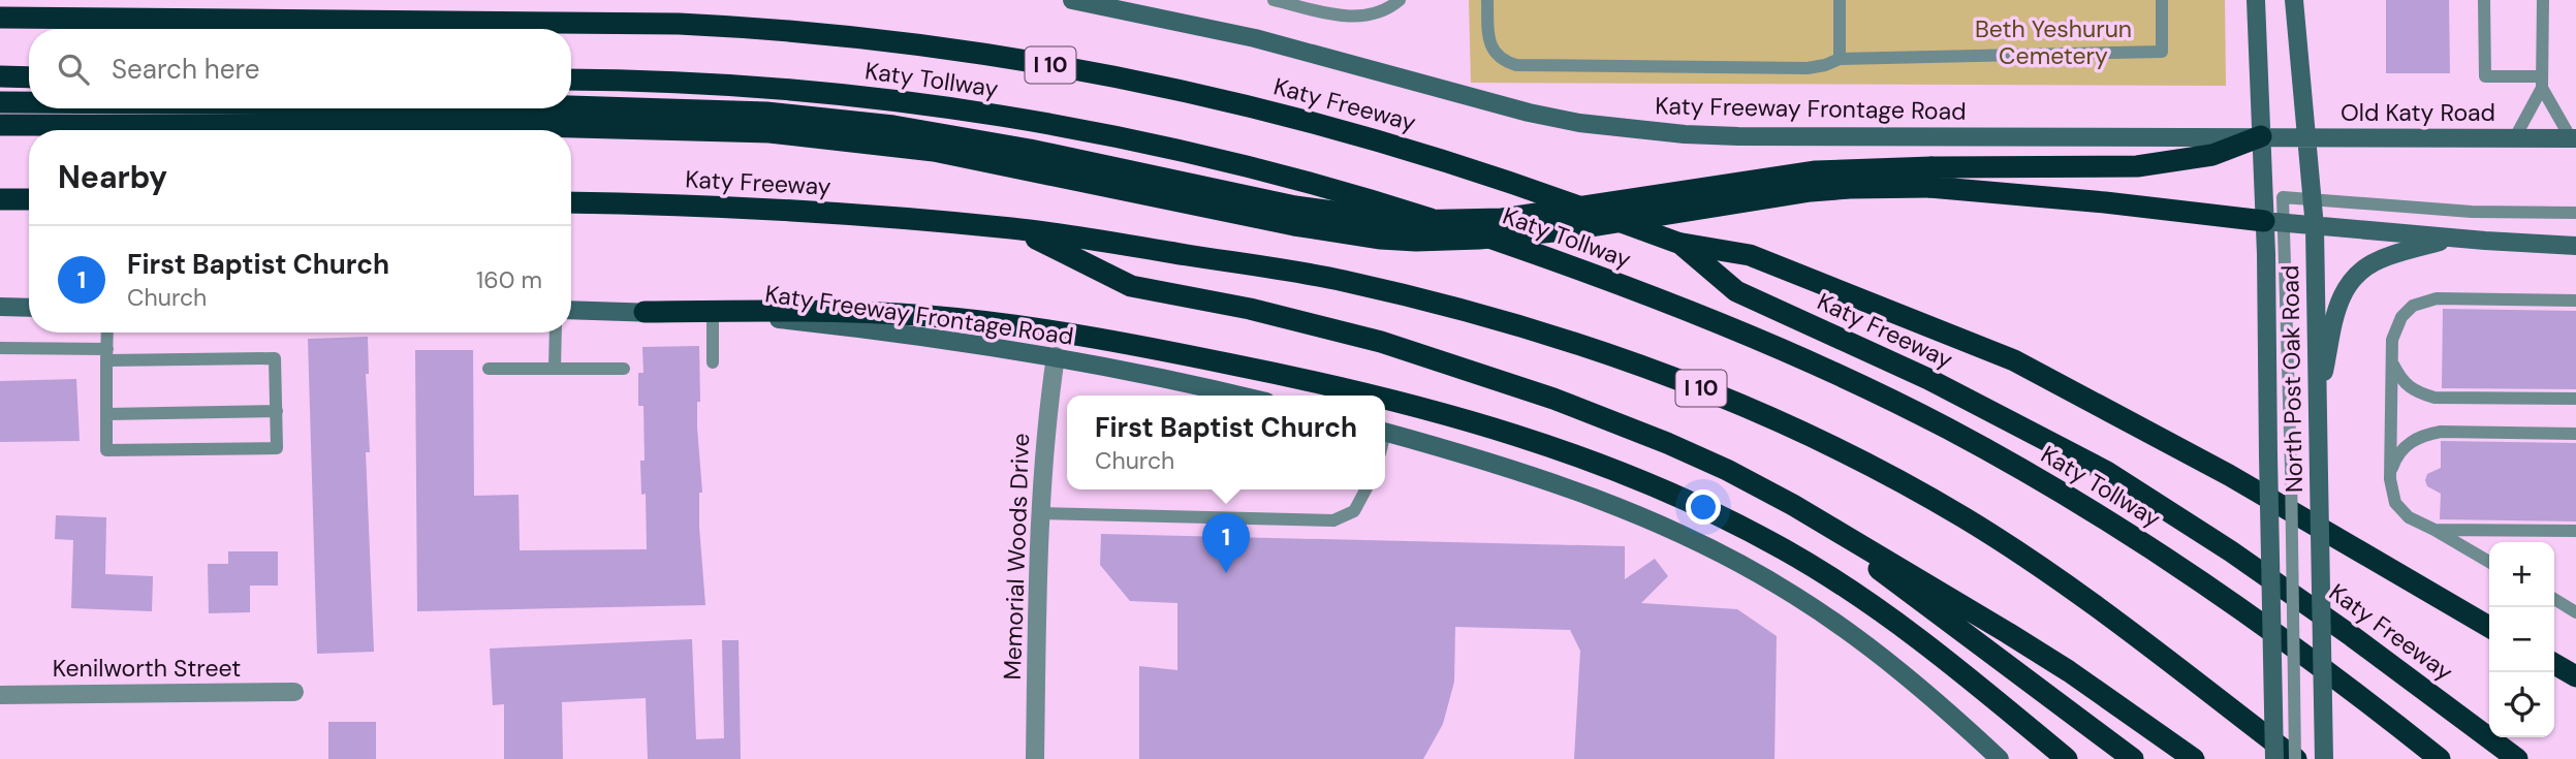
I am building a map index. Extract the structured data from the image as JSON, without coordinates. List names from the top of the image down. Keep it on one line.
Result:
{"streets":{"highway":["I 10","Katy Tollway","Katy Freeway"],"main road":["Katy Freeway Frontage Road","Old Katy Road","North Post Oak Road"],"street":["Memorial Woods Drive","Kenilworth Street"]},"crossings":[["Katy Freeway Frontage Road","Old Katy Road"],["Katy Freeway Frontage Road","North Post Oak Road"],["Katy Freeway Frontage Road","Memorial Woods Drive"],["Old Katy Road","North Post Oak Road"]],"parks":["Beth Yeshurun Cemetery"],"page":{"search":"Search here","heading":"Nearby","list":[{"mark":"1","name":"First Baptist Church","note":"Church","value":"160 m"}],"popup":["First Baptist Church","Church"],"pins":"1","map_buttons":["+","−"]}}
